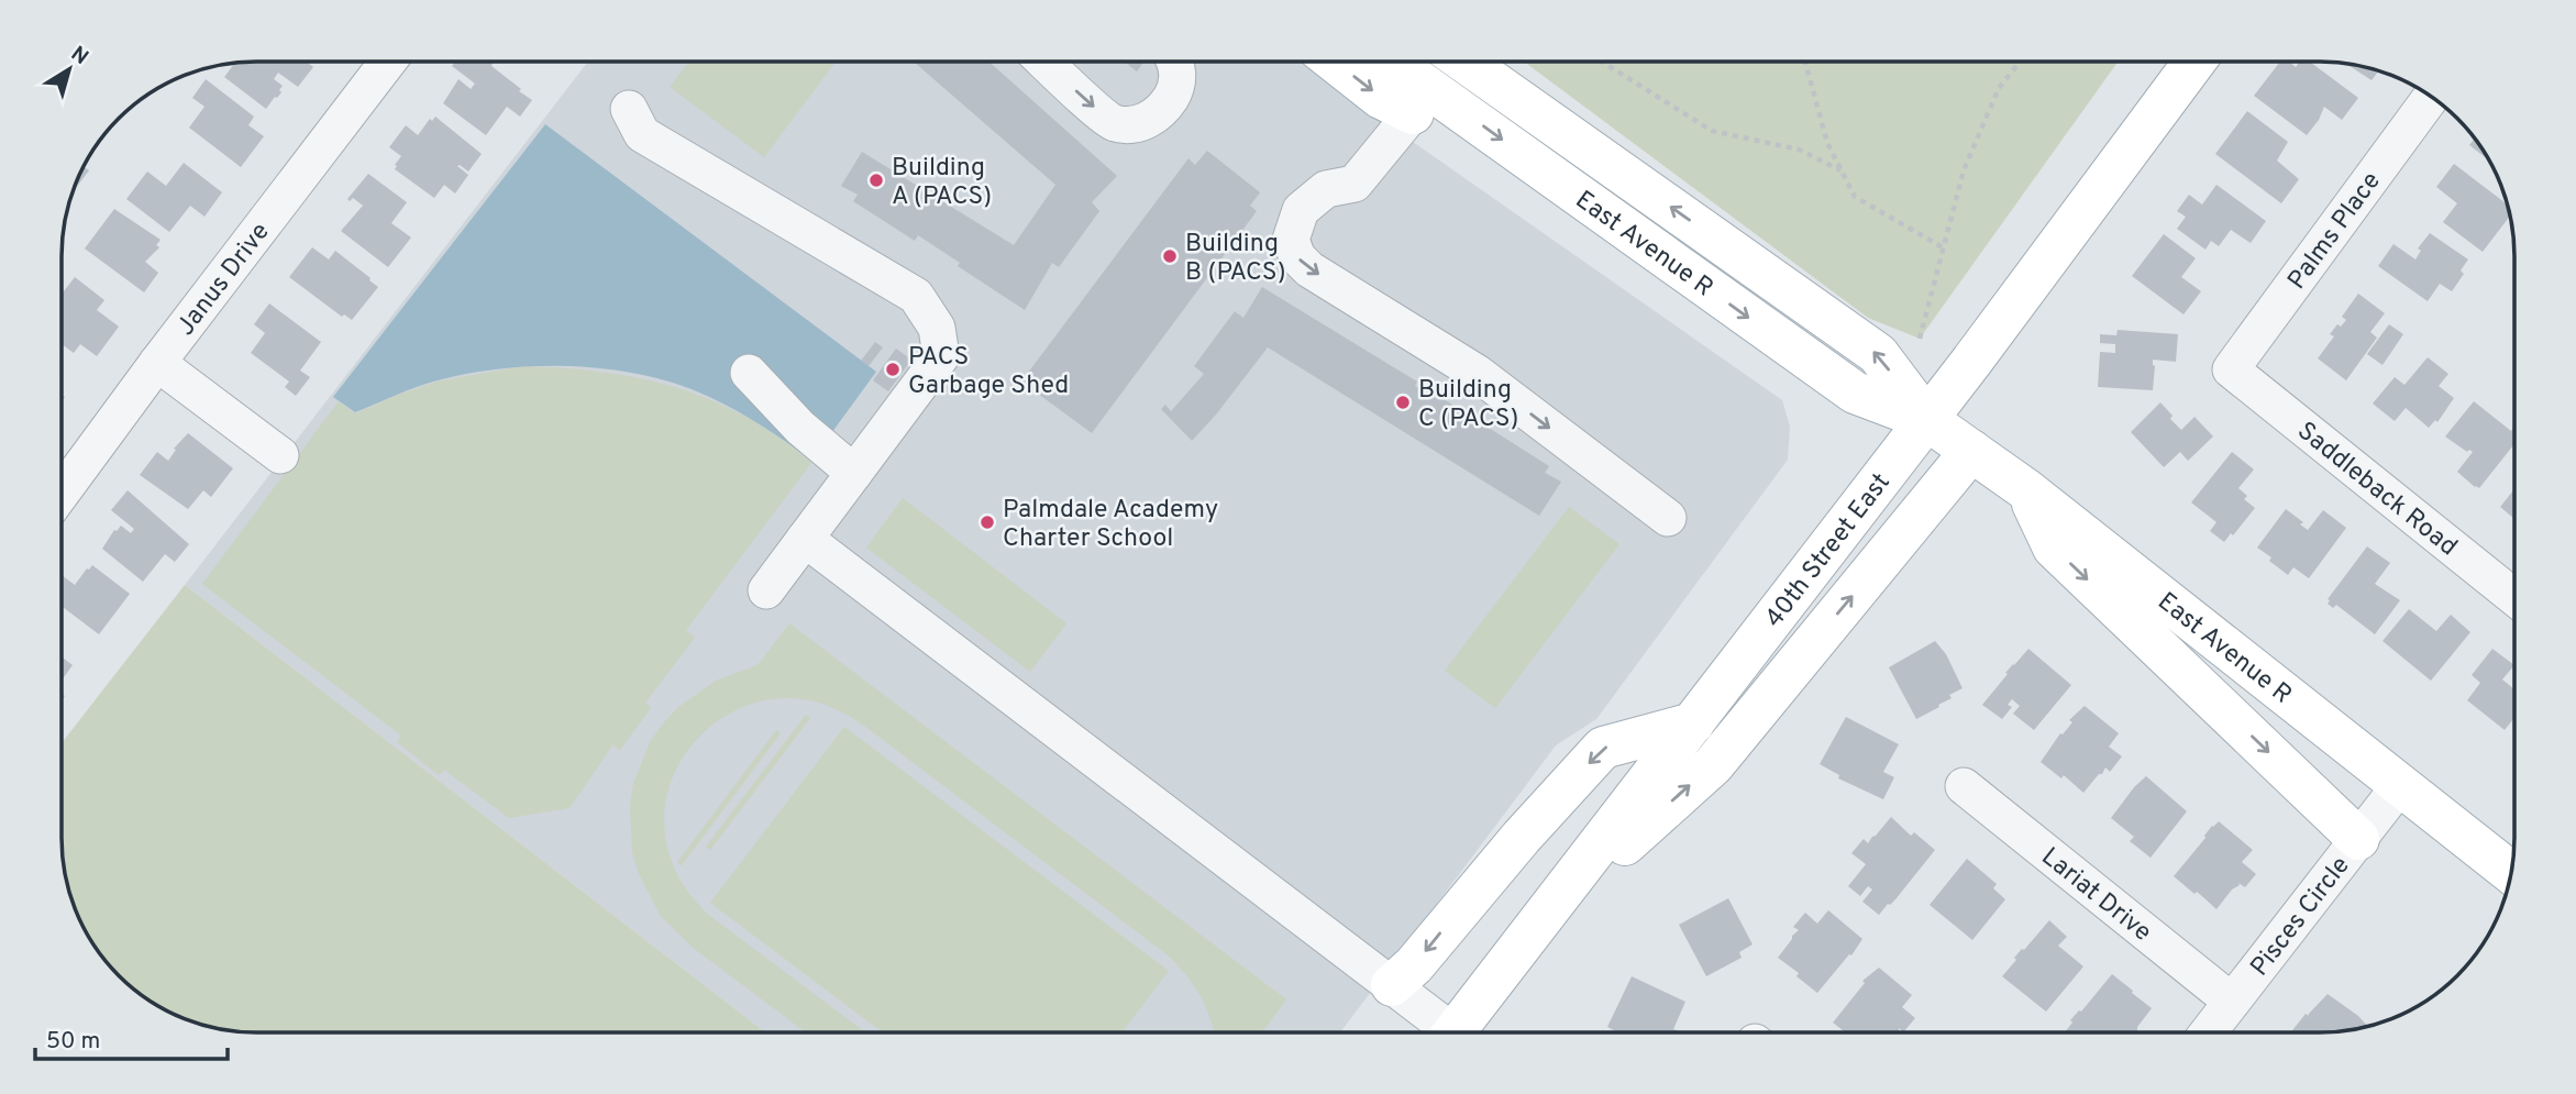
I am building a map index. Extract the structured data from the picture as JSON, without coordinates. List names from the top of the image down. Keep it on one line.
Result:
{"streets":{"main road":["East Avenue R","40th Street East"],"street":["Palms Place","Janus Drive","Saddleback Road","Lariat Drive","Pisces Circle"]},"crossings":[["Palms Place","Saddleback Road"],["East Avenue R","40th Street East"],["East Avenue R","Pisces Circle"],["Lariat Drive","Pisces Circle"]],"places":["Building A (PACS)","Building B (PACS)","PACS Garbage Shed","Building C (PACS)","Palmdale Academy Charter School"],"scale_bar":"50 m","north":"top right"}
